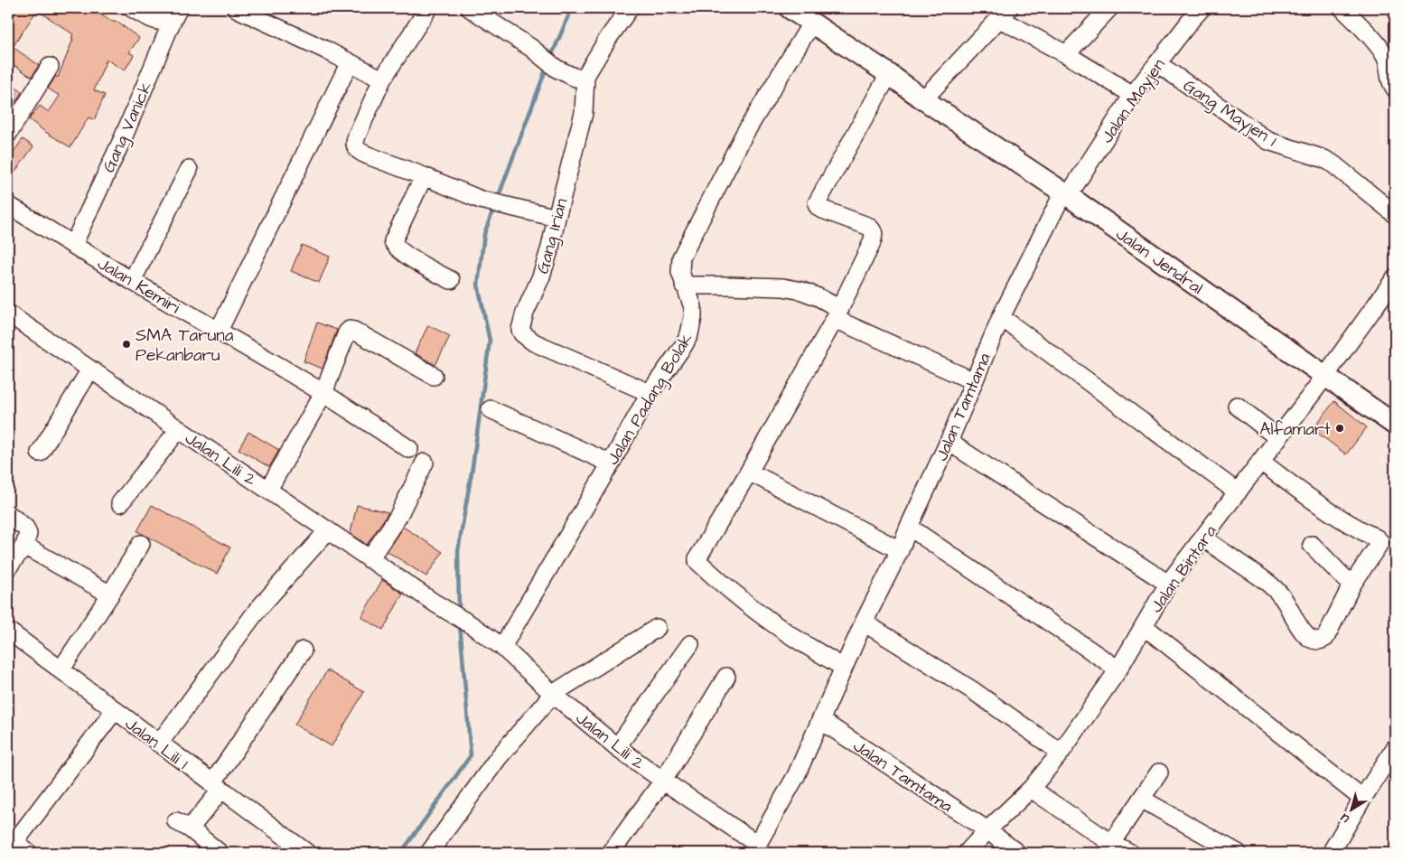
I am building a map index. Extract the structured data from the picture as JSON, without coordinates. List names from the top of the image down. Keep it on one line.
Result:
{"streets":{"main road":["Jalan Jendral"],"street":["Jalan Mayjen","Gang Mayjen 1","Gang Vanick","Gang Irian","Jalan Kemiri","Jalan Padang Bolak","Jalan Tamtama","Jalan Lili 2","Jalan Bintara","Jalan Lili 1"]},"crossings":[["Jalan Mayjen","Gang Mayjen 1"],["Jalan Mayjen","Jalan Jendral"],["Jalan Mayjen","Jalan Tamtama"],["Gang Vanick","Jalan Kemiri"],["Gang Irian","Jalan Padang Bolak"],["Jalan Jendral","Jalan Padang Bolak"],["Jalan Jendral","Jalan Tamtama"],["Jalan Jendral","Jalan Bintara"],["Jalan Padang Bolak","Jalan Lili 2"],["Jalan Tamtama","Jalan Lili 2"],["Jalan Tamtama","Jalan Bintara"]],"places":["SMA Taruna Pekanbaru","Alfamart"],"north":"bottom left"}
